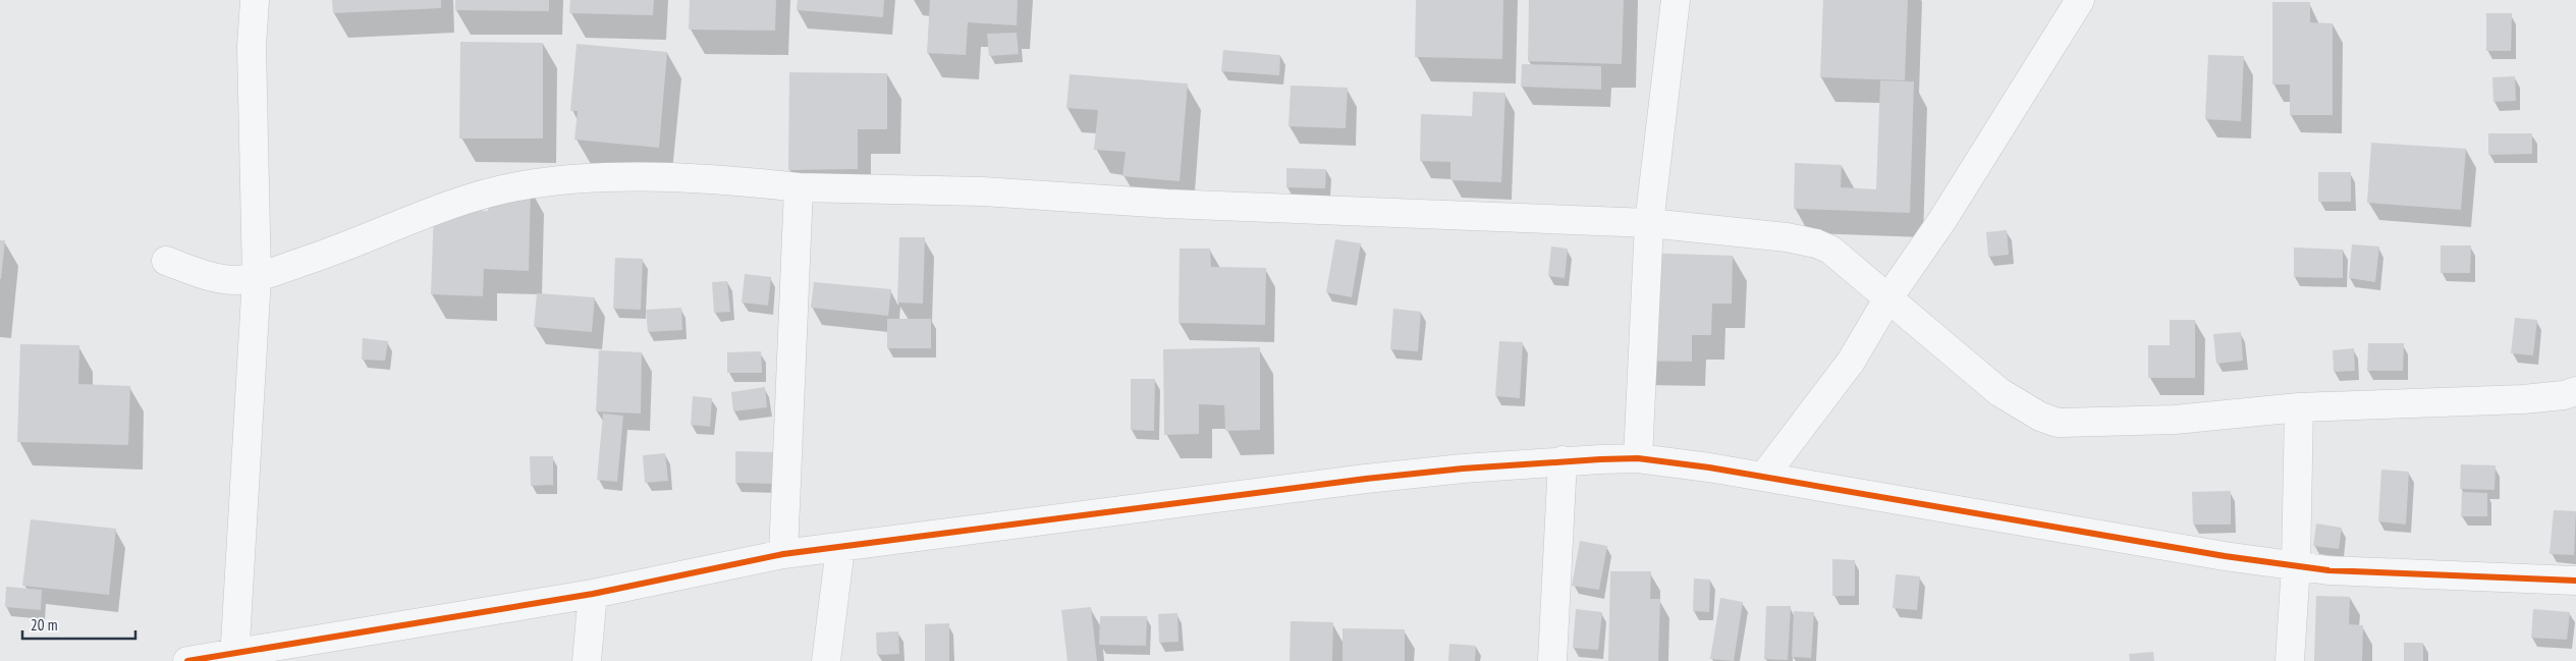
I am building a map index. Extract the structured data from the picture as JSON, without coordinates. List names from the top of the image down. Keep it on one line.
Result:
{"scale_bar":"20 m"}
